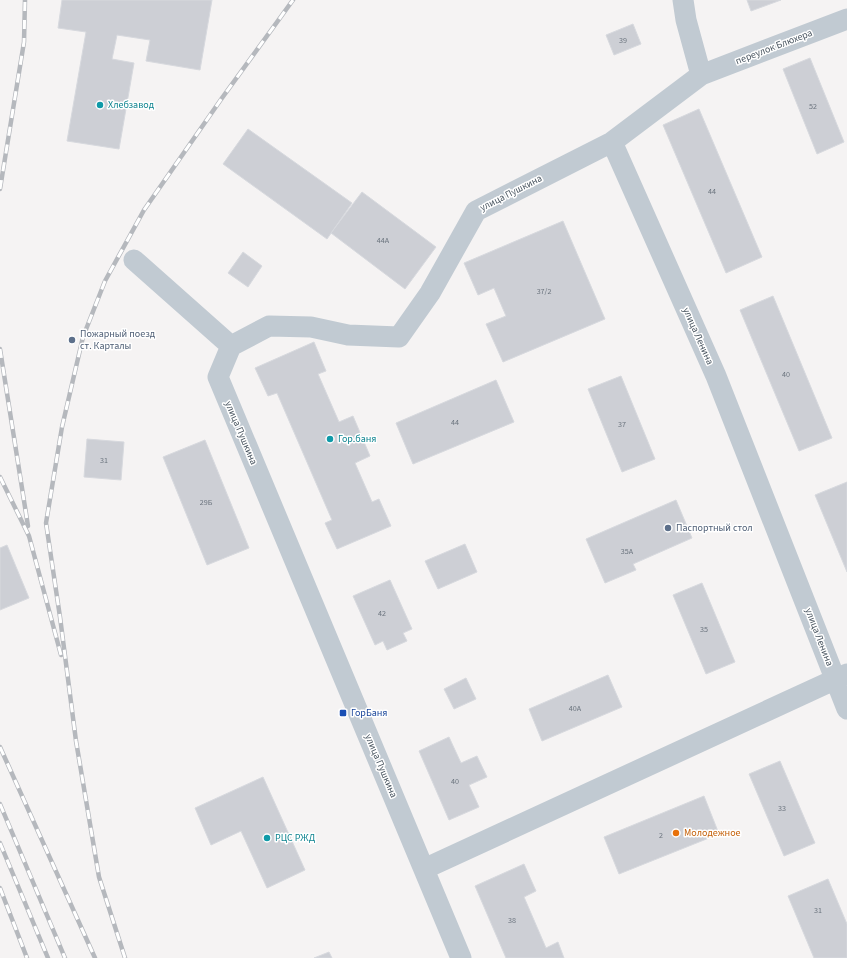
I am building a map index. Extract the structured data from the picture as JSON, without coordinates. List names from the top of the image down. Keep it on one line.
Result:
{"streets":{"street":["переулок Блюхера","улица Пушкина","улица Ленина"]},"crossings":[["улица Пушкина","улица Ленина"]],"places":{"other":["Хлебзавод","Пожарный поезд ст. Карталы","Гор.баня","Паспортный стол","Молодежное","РЦС РЖД"],"transit":["ГорБаня"]},"house_numbers":["39","52","44","44А","37/2","40","44","37","31","29Б","35А","42","35","40А","40","33","2","31","38"]}
